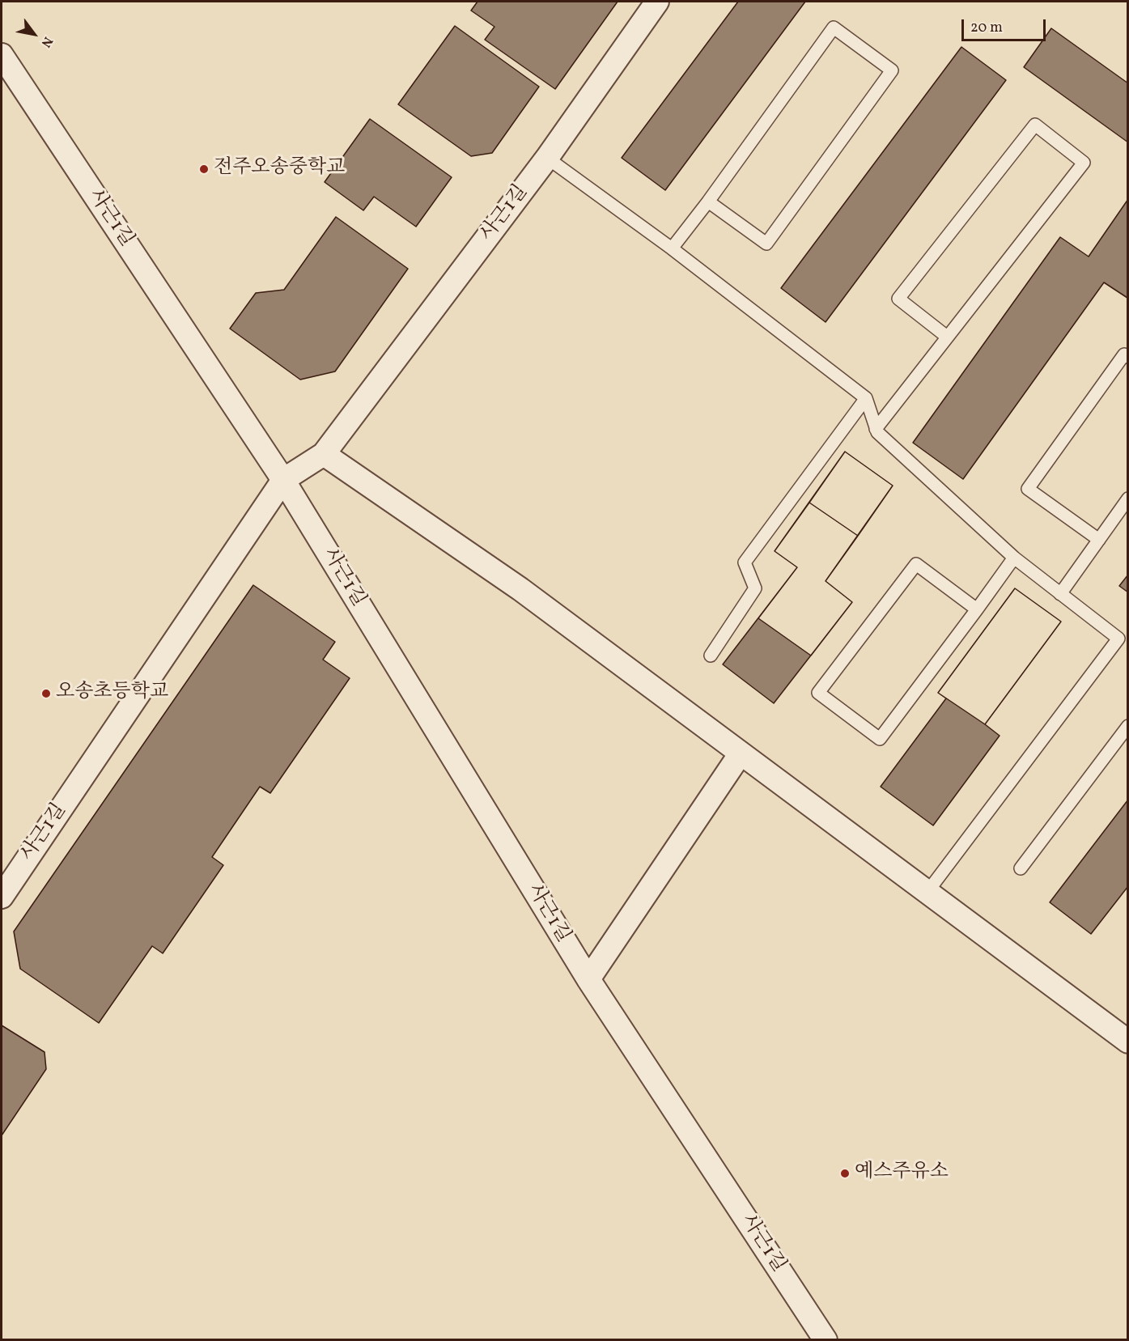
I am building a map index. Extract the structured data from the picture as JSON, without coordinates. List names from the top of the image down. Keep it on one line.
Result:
{"streets":{"street":["사근1길"]},"places":["전주오송중학교","오송초등학교","예스주유소"],"scale_bar":"20 m","north":"bottom right"}
